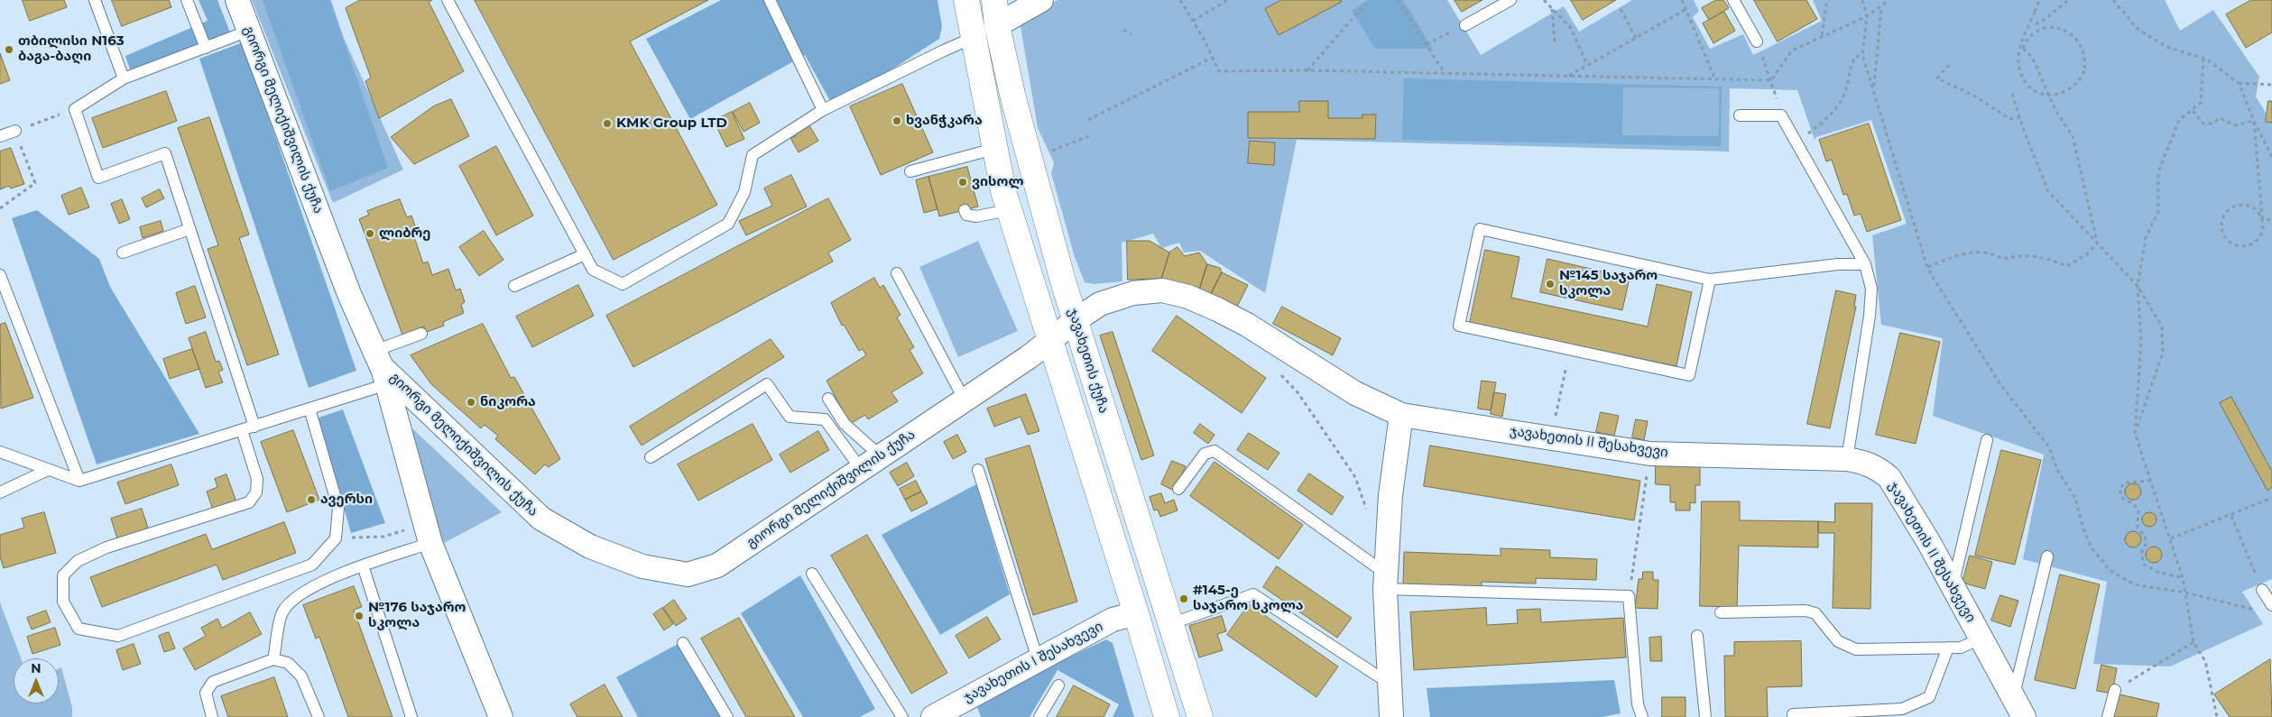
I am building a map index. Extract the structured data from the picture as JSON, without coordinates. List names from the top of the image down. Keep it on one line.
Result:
{"streets":{"main road":["ჯავახეთის ქუჩა"],"street":["გიორგი მელიქიშვილის ქუჩა","ჯავახეთის II შესახვევი","ჯავახეთის I შესახვევი"]},"crossings":[["გიორგი მელიქიშვილის ქუჩა","ჯავახეთის ქუჩა"],["გიორგი მელიქიშვილის ქუჩა","ჯავახეთის II შესახვევი"],["ჯავახეთის ქუჩა","ჯავახეთის II შესახვევი"]],"places":["თბილისი N163 ბაგა-ბაღი","ხვანჭკარა","KMK Group LTD","ვისოლ","ლიბრე","№145 საჯარო სკოლა","ნიკორა","ავერსი","#145-ე საჯარო სკოლა","№176 საჯარო სკოლა"],"north":"top"}
